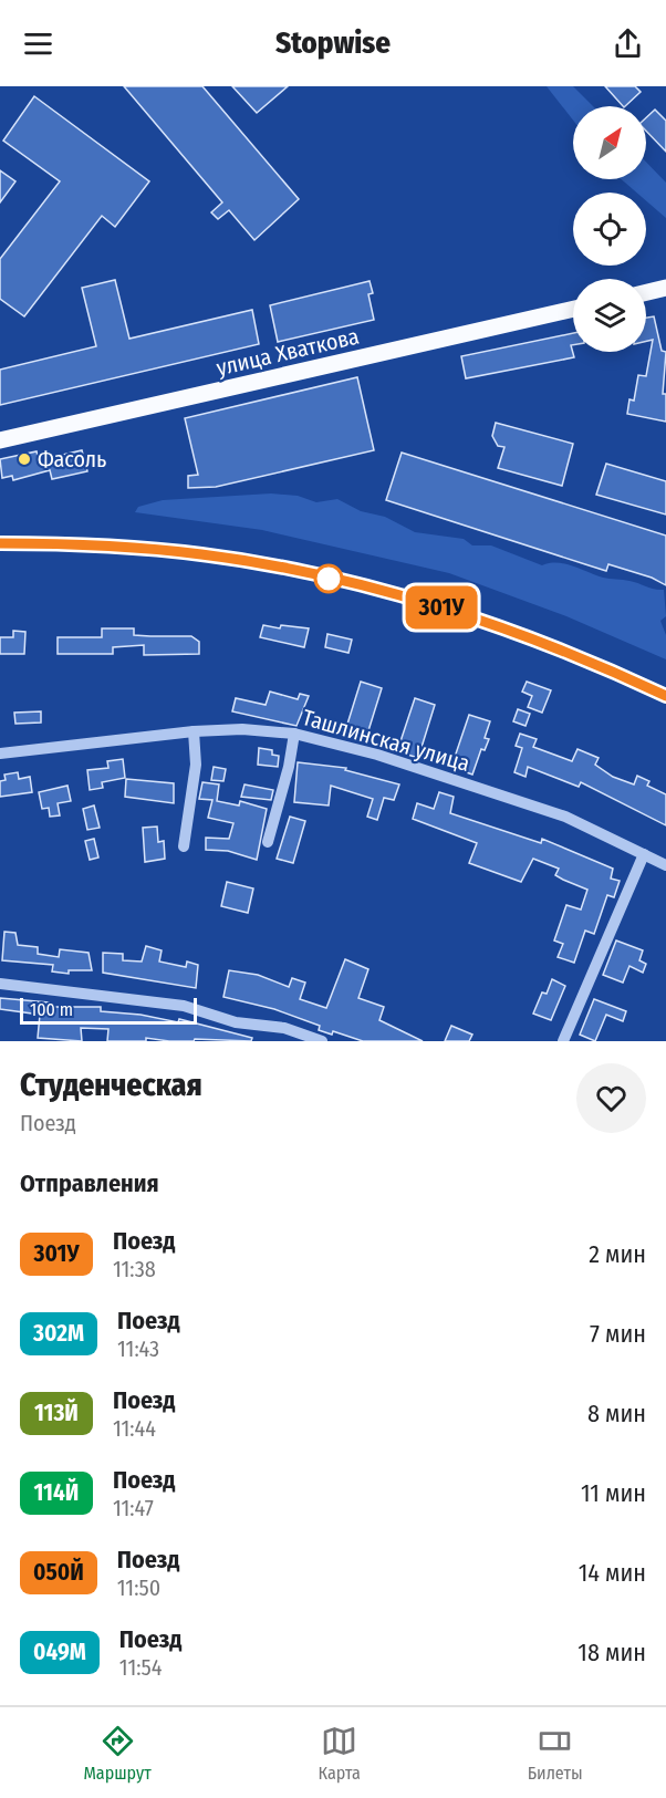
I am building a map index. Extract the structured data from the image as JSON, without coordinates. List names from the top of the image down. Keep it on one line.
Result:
{"streets":{"main road":["улица Хваткова"],"street":["Ташлинская улица"]},"places":["Фасоль"],"scale_bar":"100 m","north":"top right","page":{"header":"Stopwise","on_map":"301У","scale":"100 m","heading":[["Студенческая","Поезд"],"Отправления"],"list":[{"mark":"301У","name":"Поезд","note":"11:38","value":"2 мин"},{"mark":"302М","name":"Поезд","note":"11:43","value":"7 мин"},{"mark":"113Й","name":"Поезд","note":"11:44","value":"8 мин"},{"mark":"114Й","name":"Поезд","note":"11:47","value":"11 мин"},{"mark":"050Й","name":"Поезд","note":"11:50","value":"14 мин"},{"mark":"049М","name":"Поезд","note":"11:54","value":"18 мин"}],"tabs":["Маршрут","Карта","Билеты"]}}
